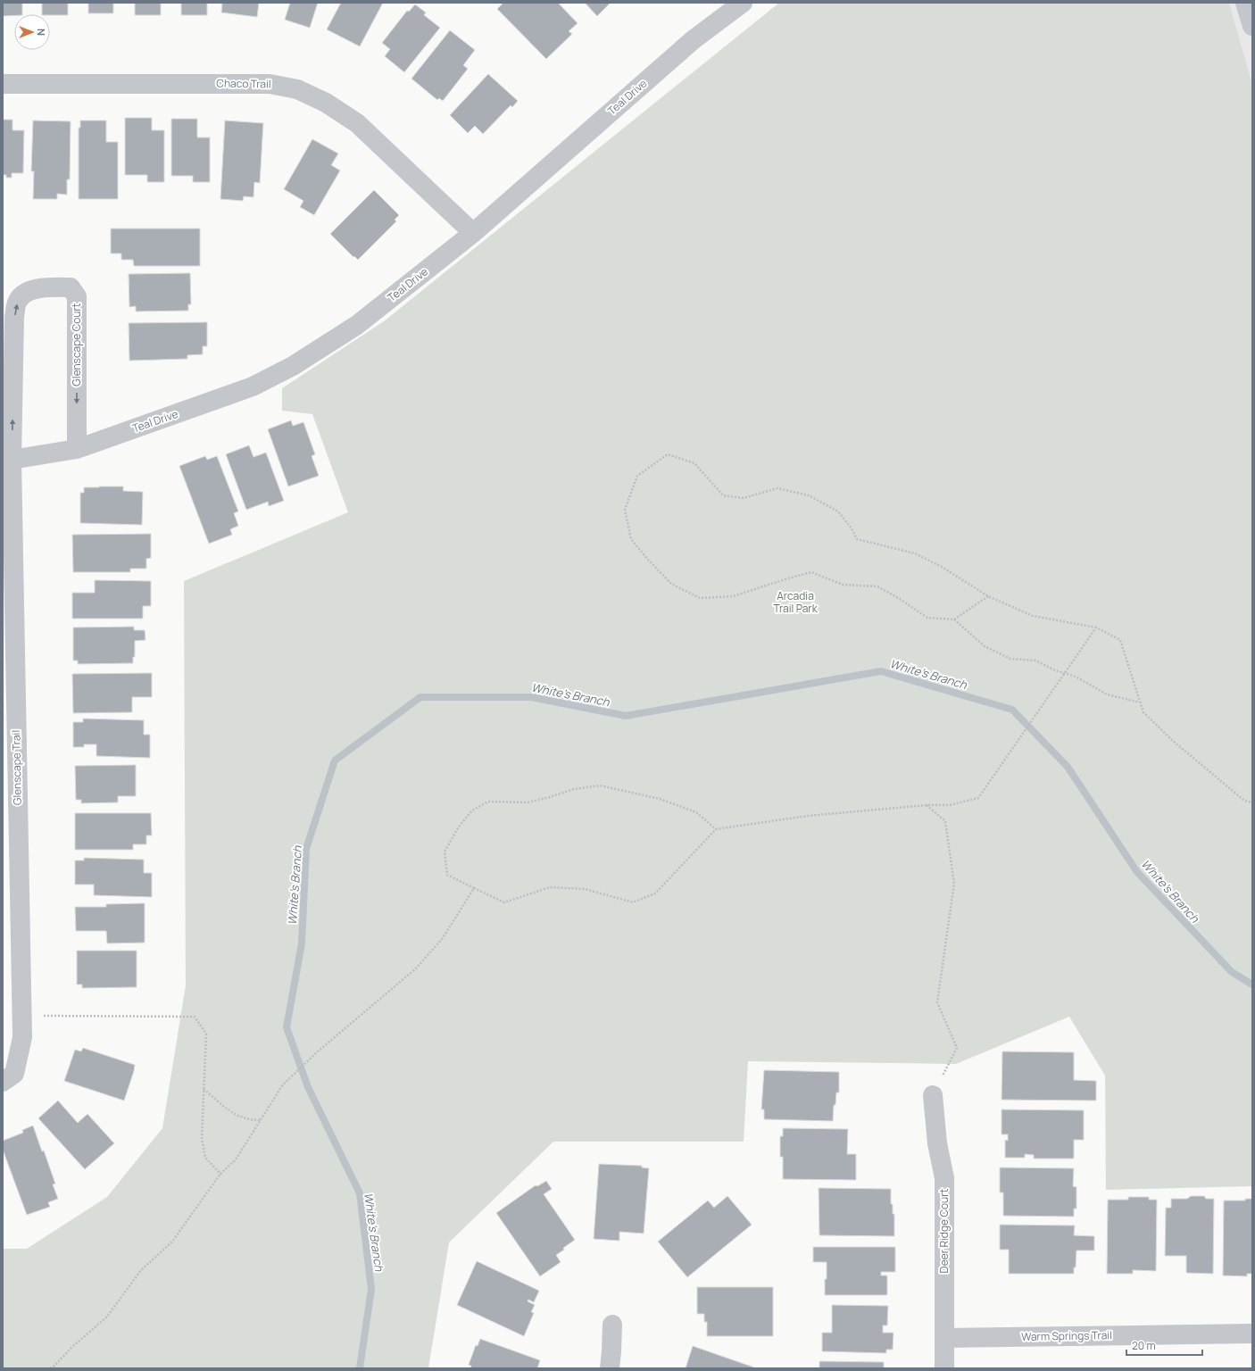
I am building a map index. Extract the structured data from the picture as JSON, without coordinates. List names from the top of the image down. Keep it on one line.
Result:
{"streets":{"street":["Chaco Trail","Teal Drive","Glenscape Court","Glenscape Trail","Deer Ridge Court","Warm Springs Trail"]},"crossings":[["Chaco Trail","Teal Drive"],["Teal Drive","Glenscape Court"],["Teal Drive","Glenscape Trail"],["Glenscape Court","Glenscape Trail"],["Deer Ridge Court","Warm Springs Trail"]],"water":["White's Branch"],"parks":["Arcadia Trail Park"],"scale_bar":"20 m","north":"right"}
